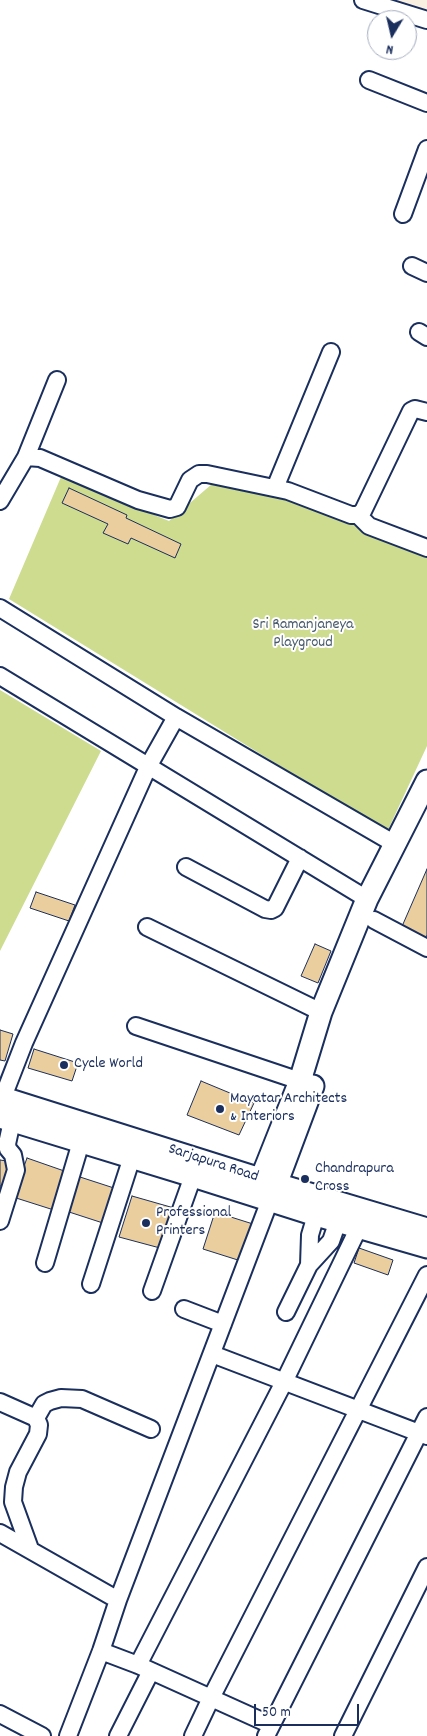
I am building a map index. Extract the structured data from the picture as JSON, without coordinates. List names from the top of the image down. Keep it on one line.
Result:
{"streets":{"main road":["Sarjapura Road"]},"parks":["Sri Ramanjaneya Playgroud"],"places":["Cycle World","Mayatar Architects & Interiors","Chandrapura Cross","Professional Printers"],"scale_bar":"50 m","north":"bottom"}
